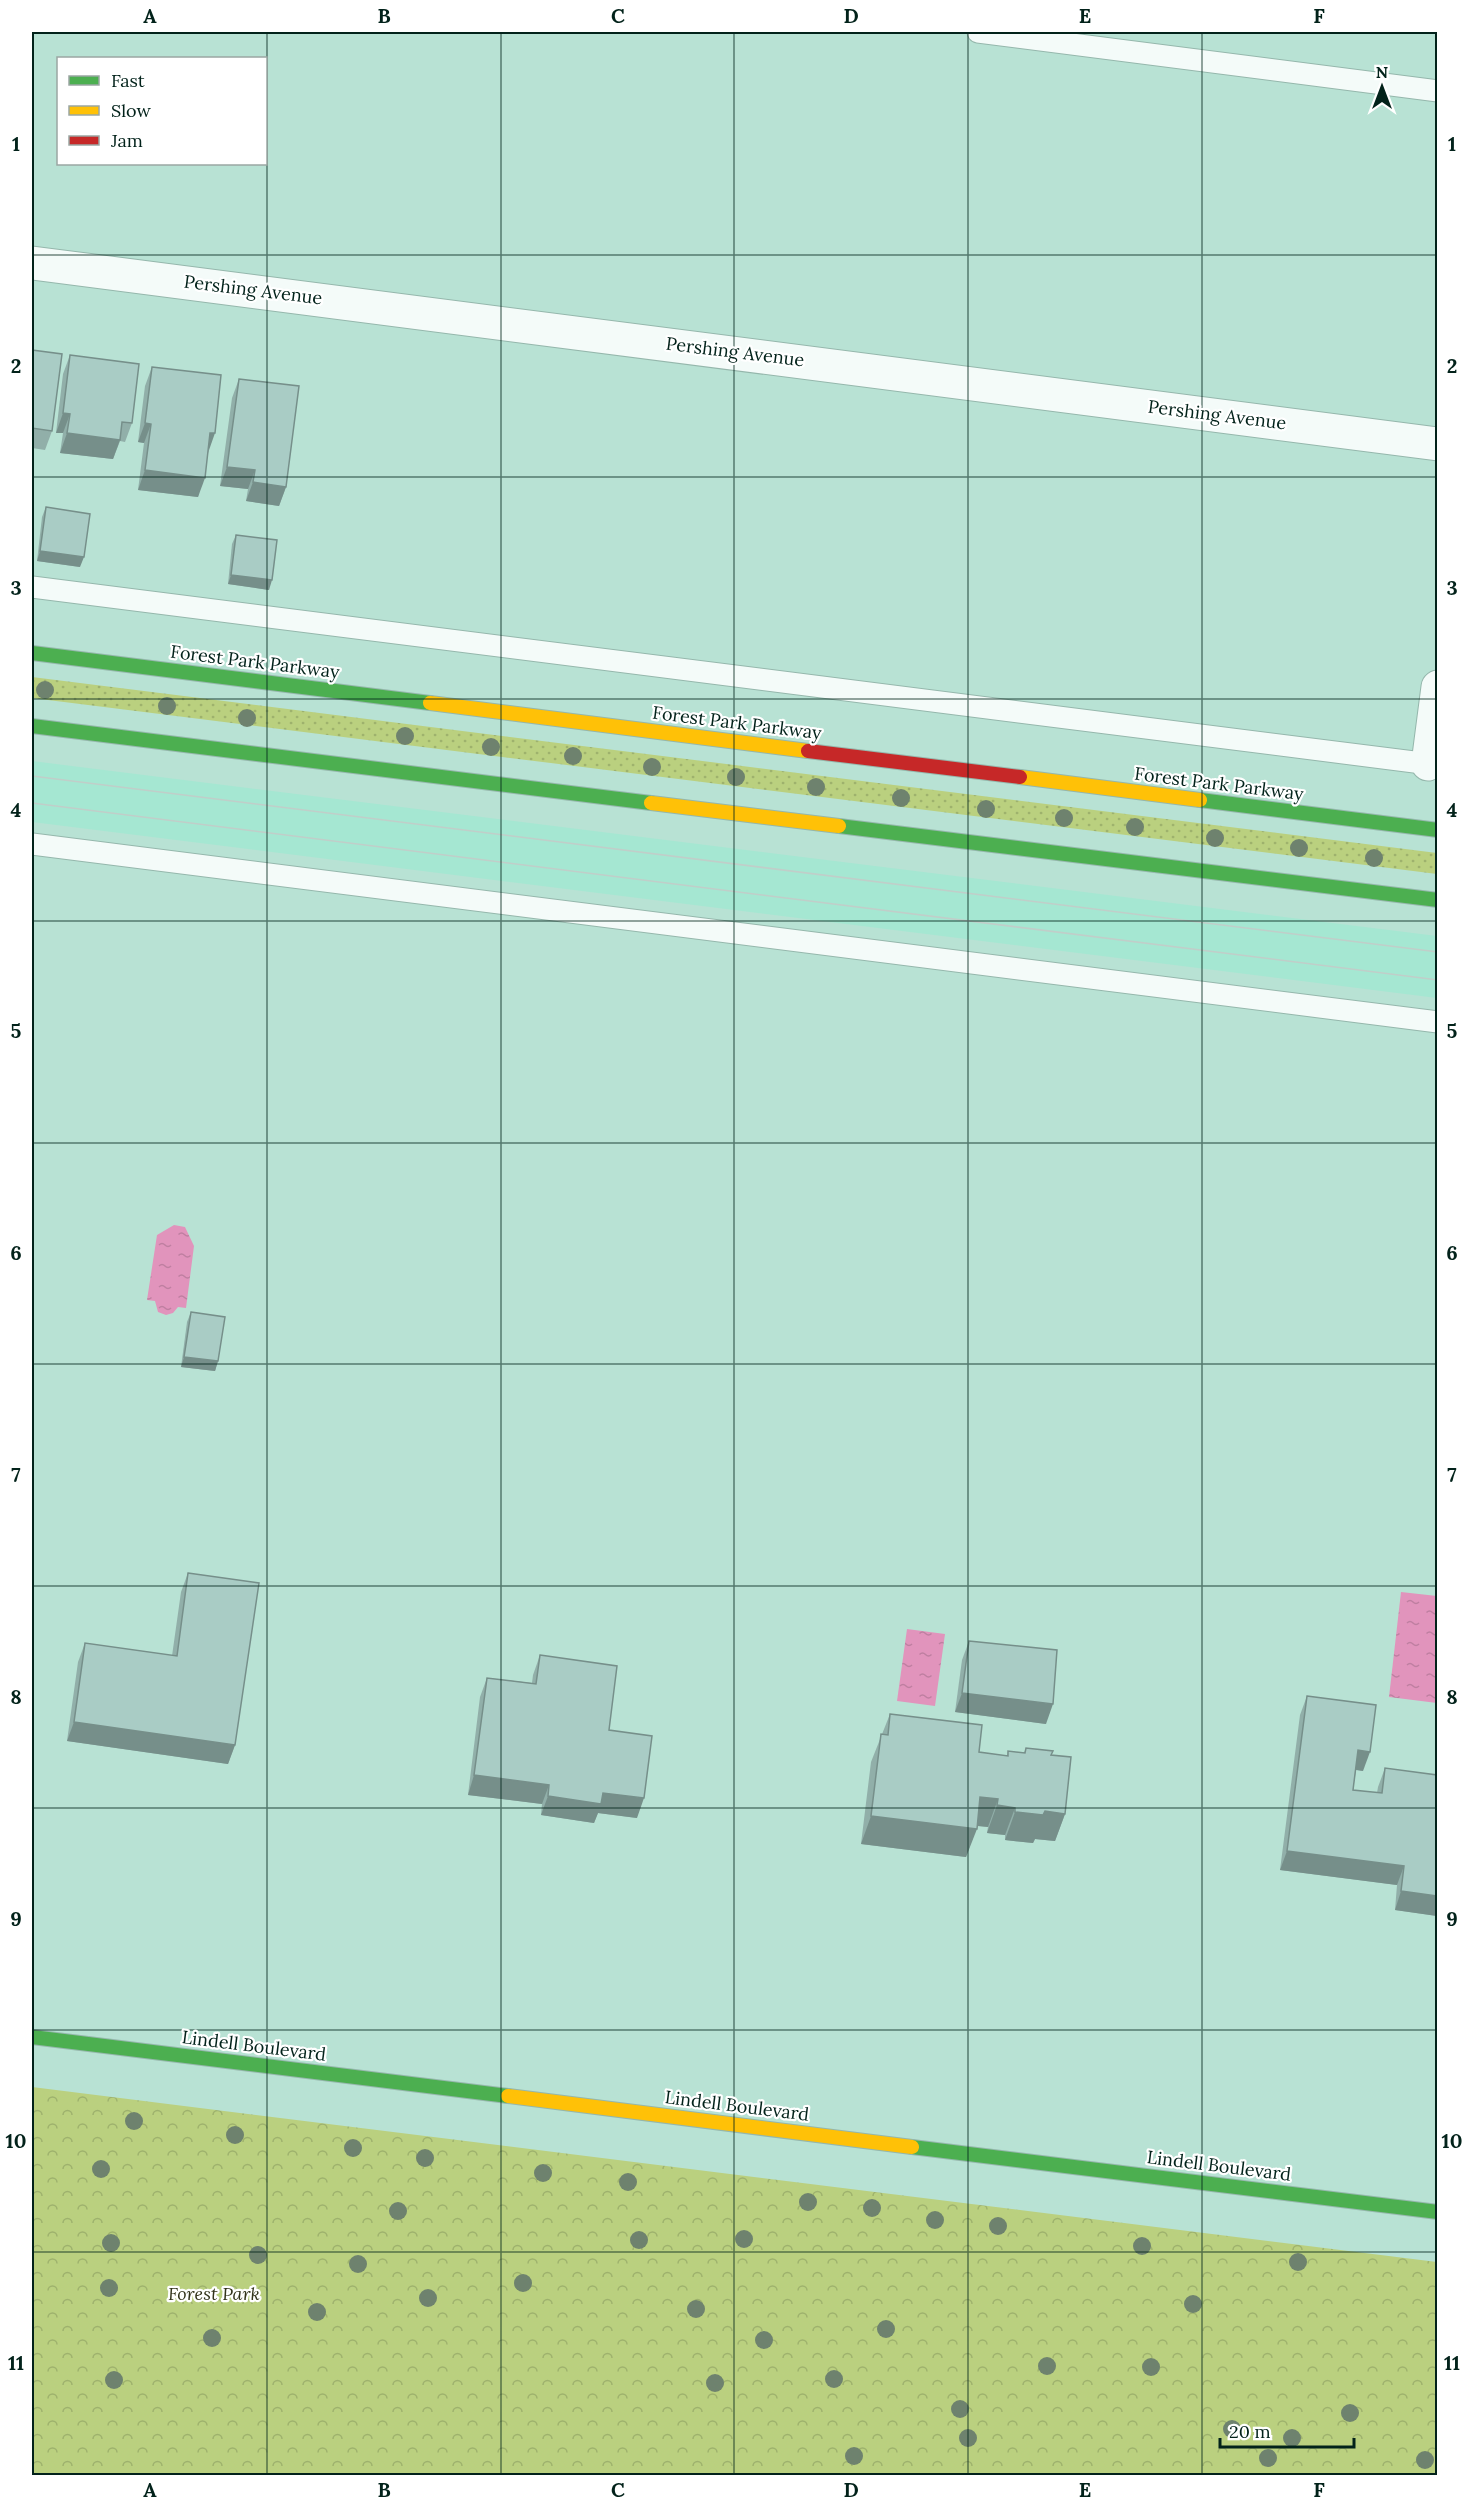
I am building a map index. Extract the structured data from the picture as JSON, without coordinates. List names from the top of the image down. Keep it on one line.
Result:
{"streets":{"main road":["Forest Park Parkway","Lindell Boulevard"],"street":["Pershing Avenue"]},"parks":["Forest Park"],"legend":["Fast","Slow","Jam"],"scale_bar":"20 m","north":"top","grid":{"columns":["A","B","C","D","E","F"],"rows":["1","2","3","4","5","6","7","8","9","10","11"]}}
